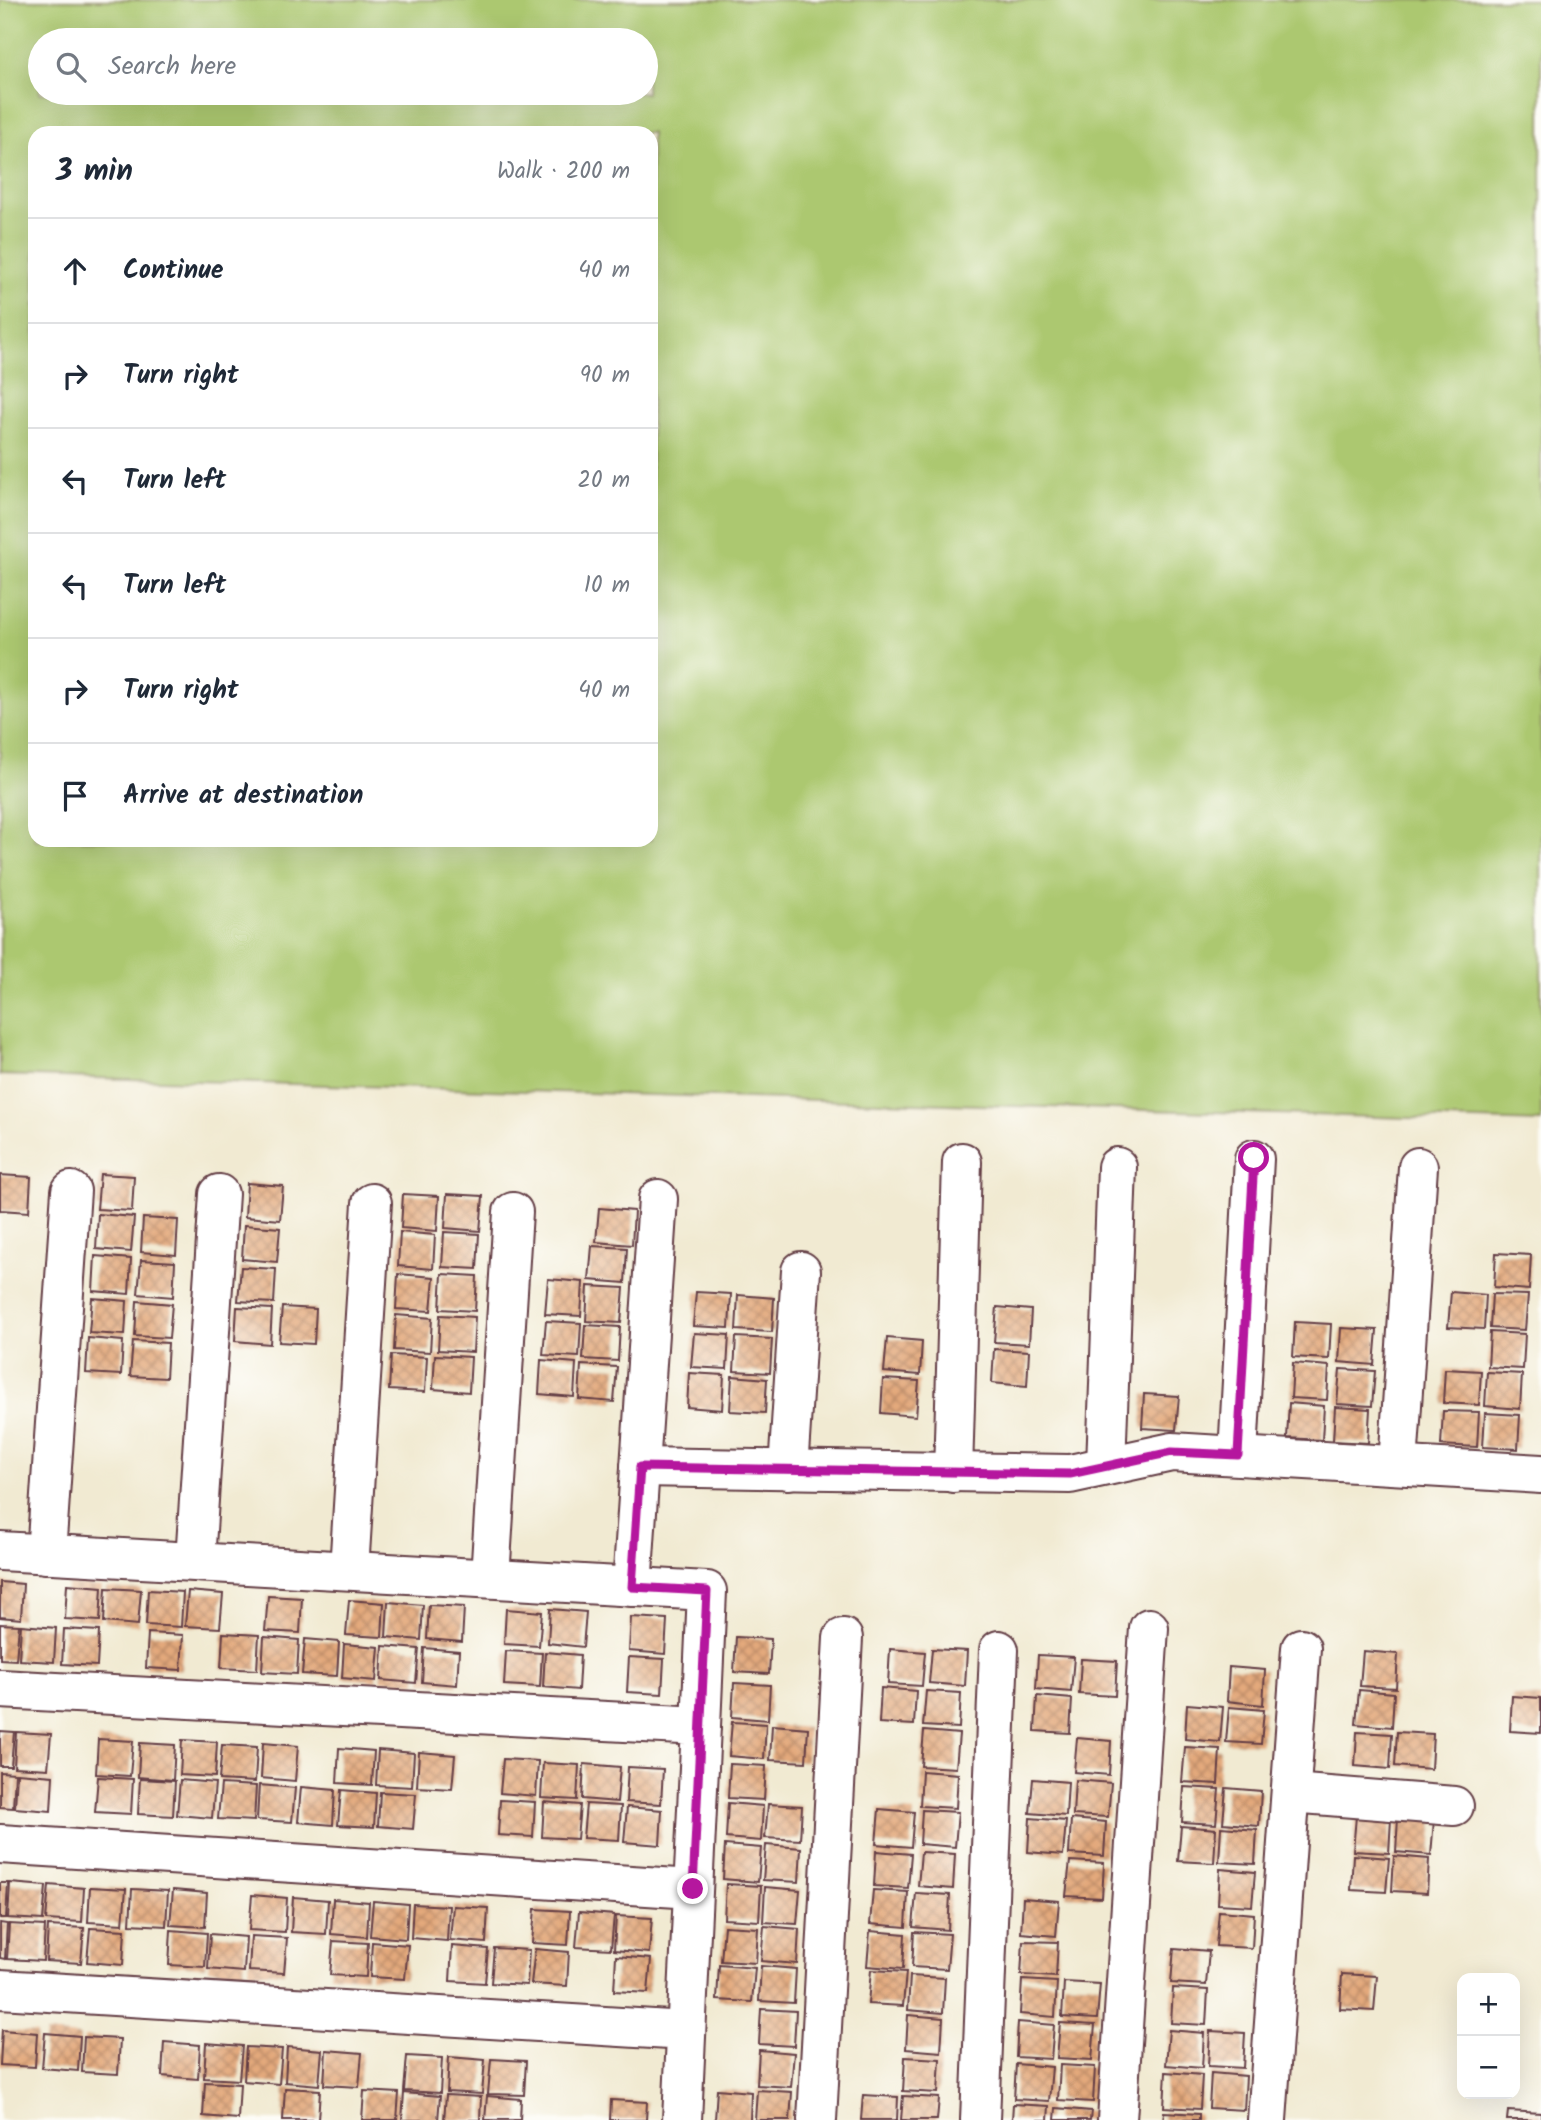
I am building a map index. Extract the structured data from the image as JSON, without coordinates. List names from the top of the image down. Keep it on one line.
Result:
{"page":{"search":"Search here","heading":["3 min","Walk · 200 m"],"list":[["Continue","40 m"],["Turn right","90 m"],["Turn left","20 m"],["Turn left","10 m"],["Turn right","40 m"],"Arrive at destination"],"map_buttons":["+","−"]}}
